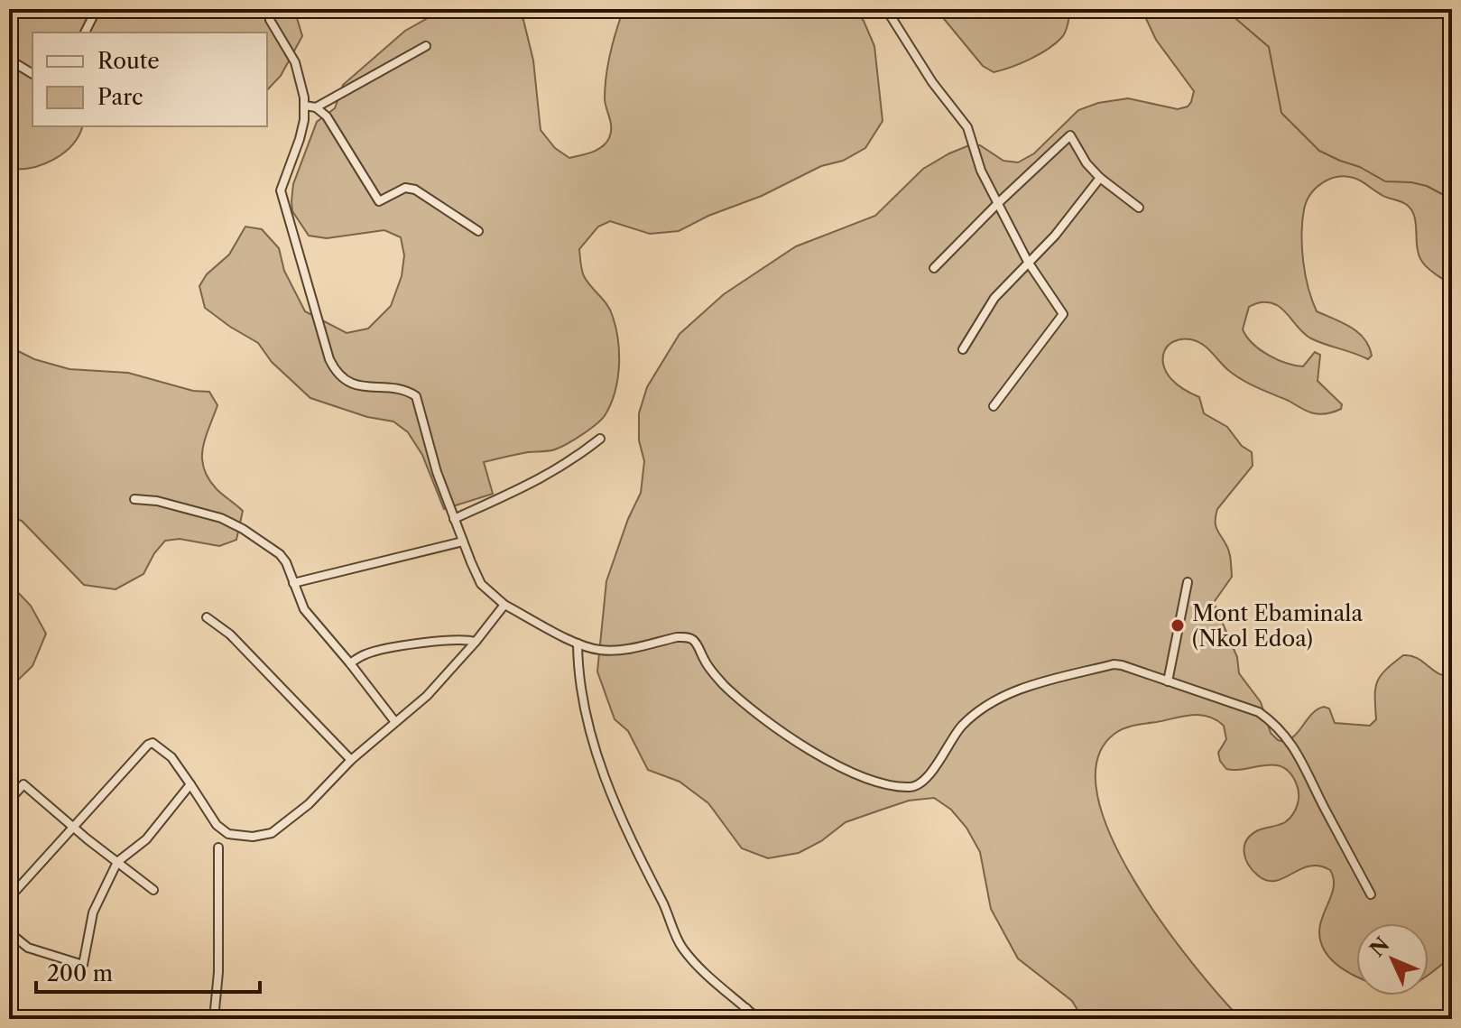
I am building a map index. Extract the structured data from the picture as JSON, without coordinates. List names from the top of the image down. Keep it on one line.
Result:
{"places":["Mont Ebaminala (Nkol Edoa)"],"legend":["Route","Parc"],"scale_bar":"200 m","north":"top left"}
